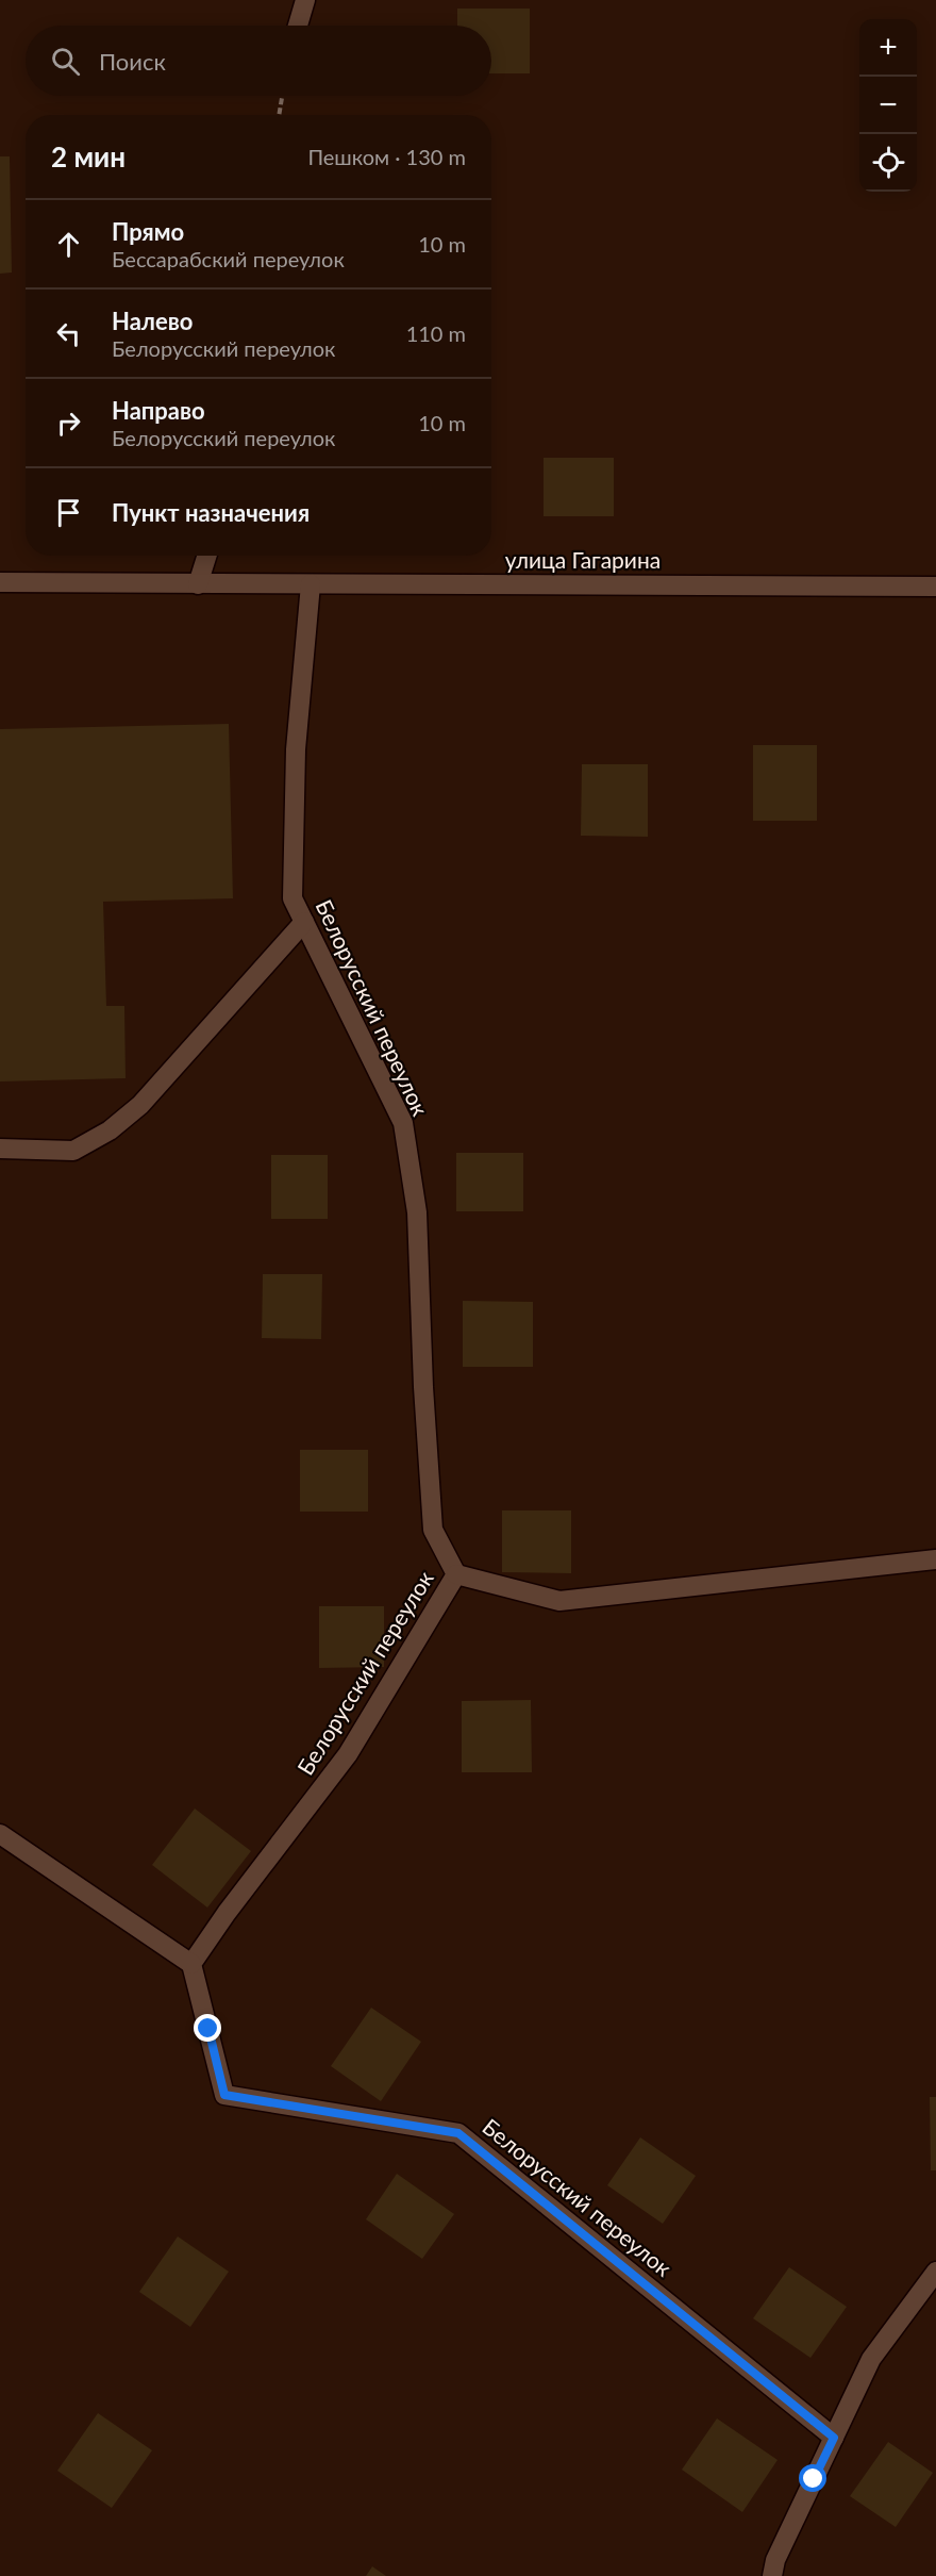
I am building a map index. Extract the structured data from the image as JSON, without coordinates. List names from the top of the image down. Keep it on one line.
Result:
{"streets":{"street":["улица Гагарина","Белорусский переулок"]},"crossings":[["улица Гагарина","Белорусский переулок"]],"page":{"map_buttons":["+","−"],"search":"Поиск","heading":["2 мин","Пешком · 130 m"],"list":[["Прямо","Бессарабский переулок","10 m"],["Налево","Белорусский переулок","110 m"],["Направо","Белорусский переулок","10 m"],"Пункт назначения"]}}
